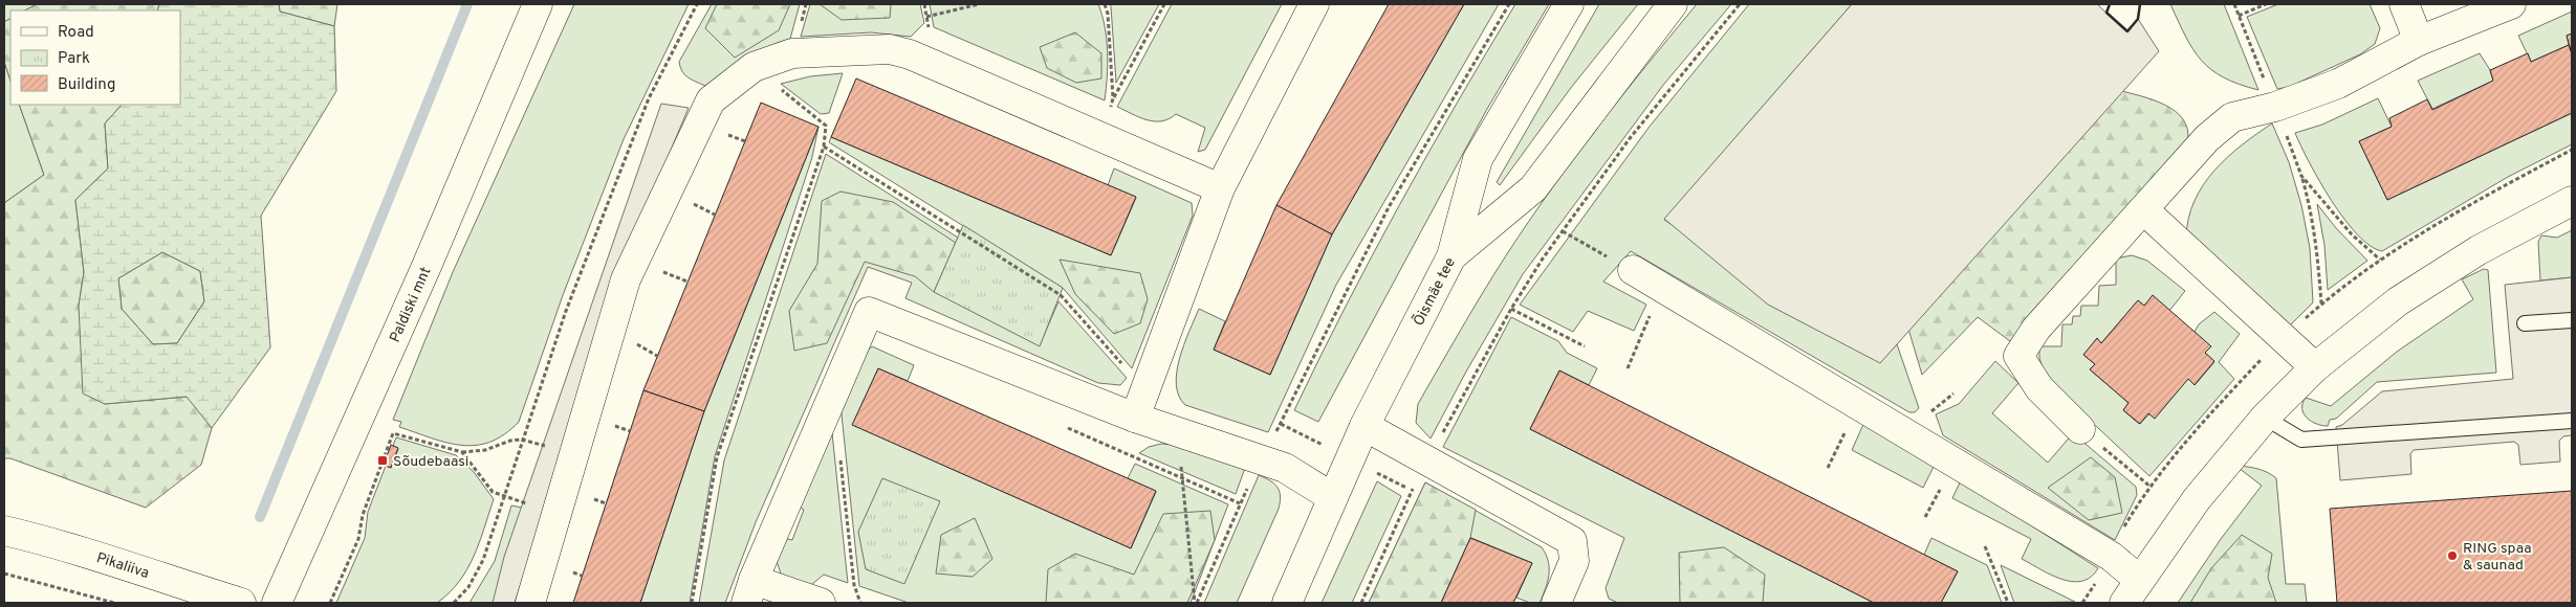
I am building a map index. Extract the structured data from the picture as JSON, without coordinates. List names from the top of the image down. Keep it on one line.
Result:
{"streets":{"street":["Õismäe tee","Paldiski mnt","Pikaliiva"]},"places":{"transit":["Sõudebaasi"],"other":["RING spaa & saunad"]},"legend":["Road","Park","Building"]}
